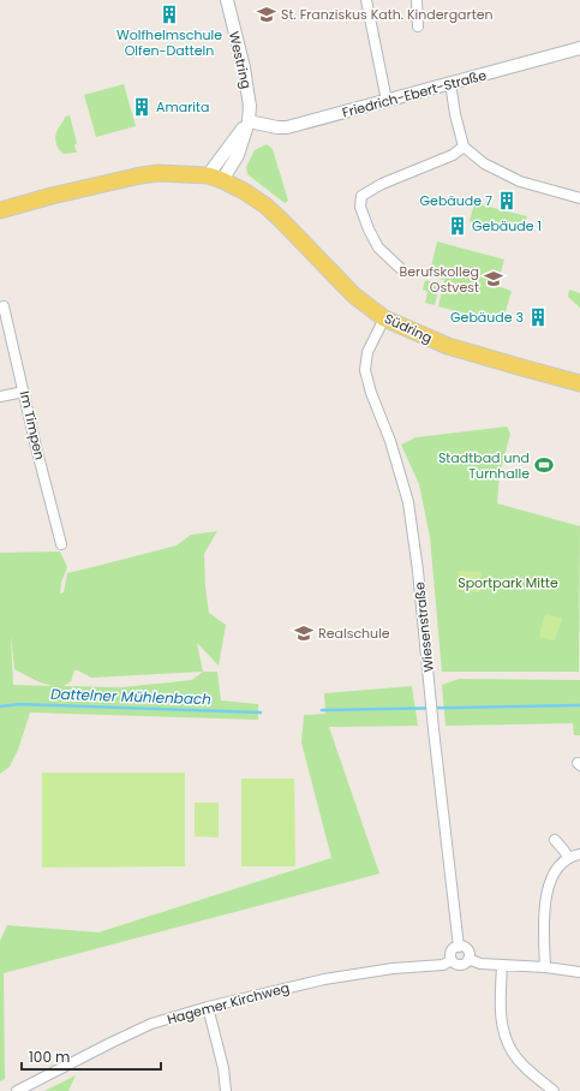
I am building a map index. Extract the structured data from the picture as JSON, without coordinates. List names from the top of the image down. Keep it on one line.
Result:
{"streets":{"main road":["Südring"],"street":["Westring","Friedrich-Ebert-Straße","Im Timpen","Wiesenstraße","Hagemer Kirchweg"]},"crossings":[["Westring","Friedrich-Ebert-Straße"],["Westring","Südring"],["Südring","Wiesenstraße"],["Wiesenstraße","Hagemer Kirchweg"]],"water":["Dattelner Mühlenbach"],"parks":["Sportpark Mitte"],"places":{"building":["Wolfhelmschule Olfen-Datteln","Amarita","Gebäude 7","Gebäude 1","Gebäude 3"],"school or university":["St. Franziskus Kath. Kindergarten","Berufskolleg Ostvest","Realschule"],"sports":["Stadtbad und Turnhalle"]},"scale_bar":"100 m"}
